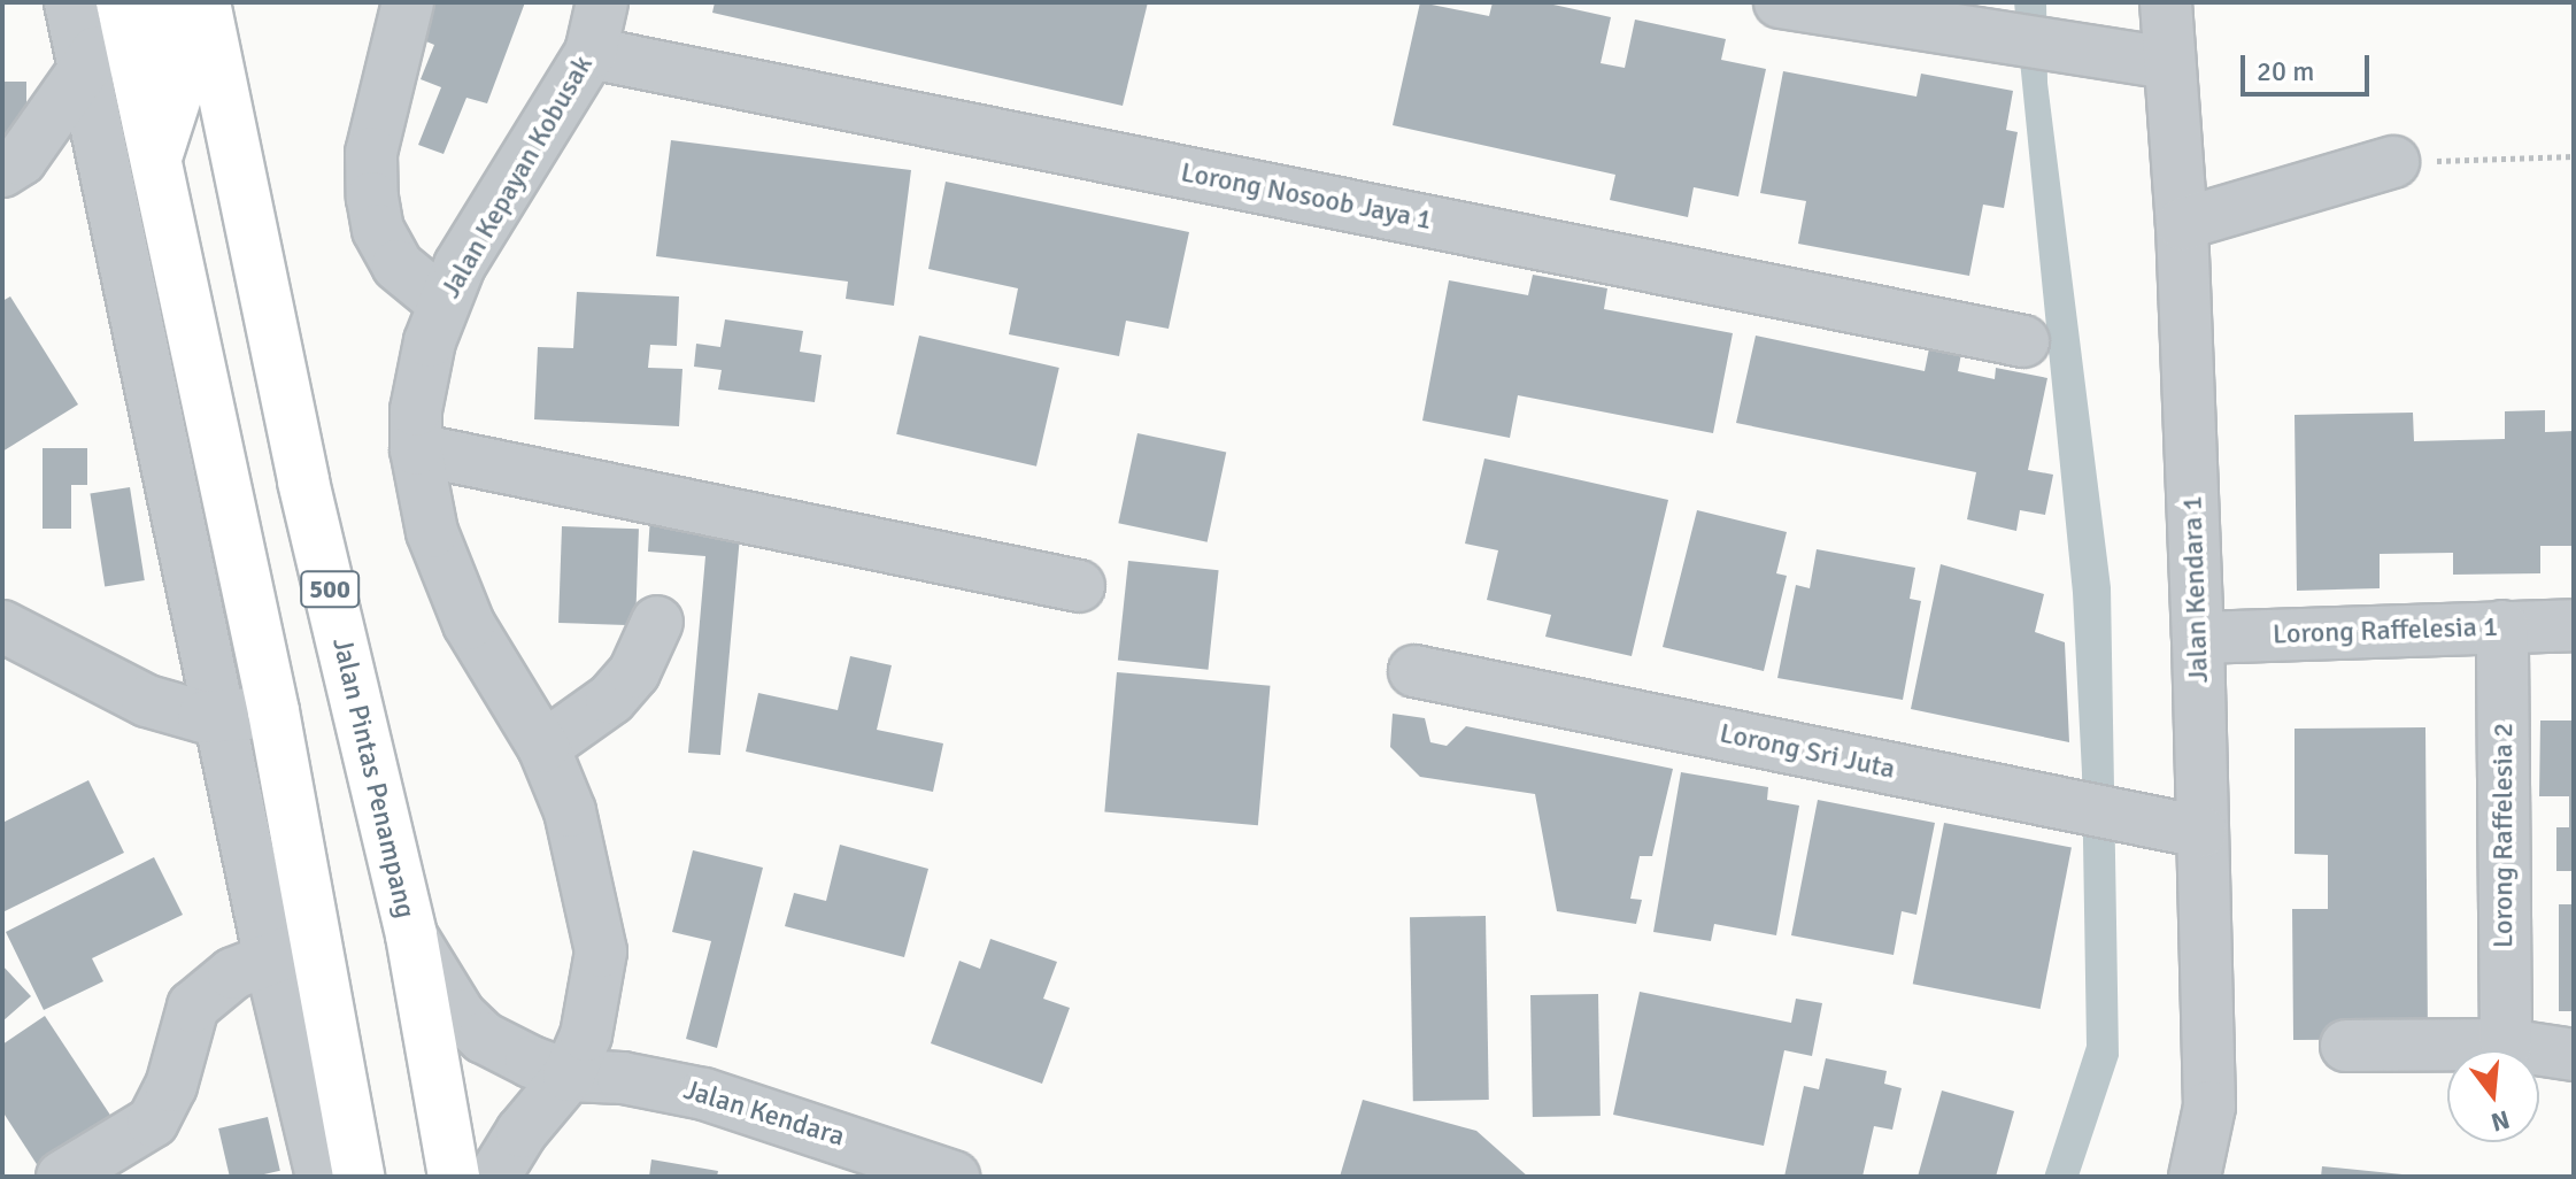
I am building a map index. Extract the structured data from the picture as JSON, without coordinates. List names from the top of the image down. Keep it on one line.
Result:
{"streets":{"main road":["500","Jalan Pintas Penampang"],"street":["Jalan Kepayan Kobusak","Lorong Nosoob Jaya 1","Jalan Kendara 1","Lorong Raffelesia 1","Lorong Sri Juta","Lorong Raffelesia 2","Jalan Kendara"]},"crossings":[["Jalan Kepayan Kobusak","Lorong Nosoob Jaya 1"],["Jalan Kepayan Kobusak","Jalan Kendara"],["Jalan Kendara 1","Lorong Raffelesia 1"],["Jalan Kendara 1","Lorong Sri Juta"],["Lorong Raffelesia 1","Lorong Raffelesia 2"]],"scale_bar":"20 m","north":"bottom"}
